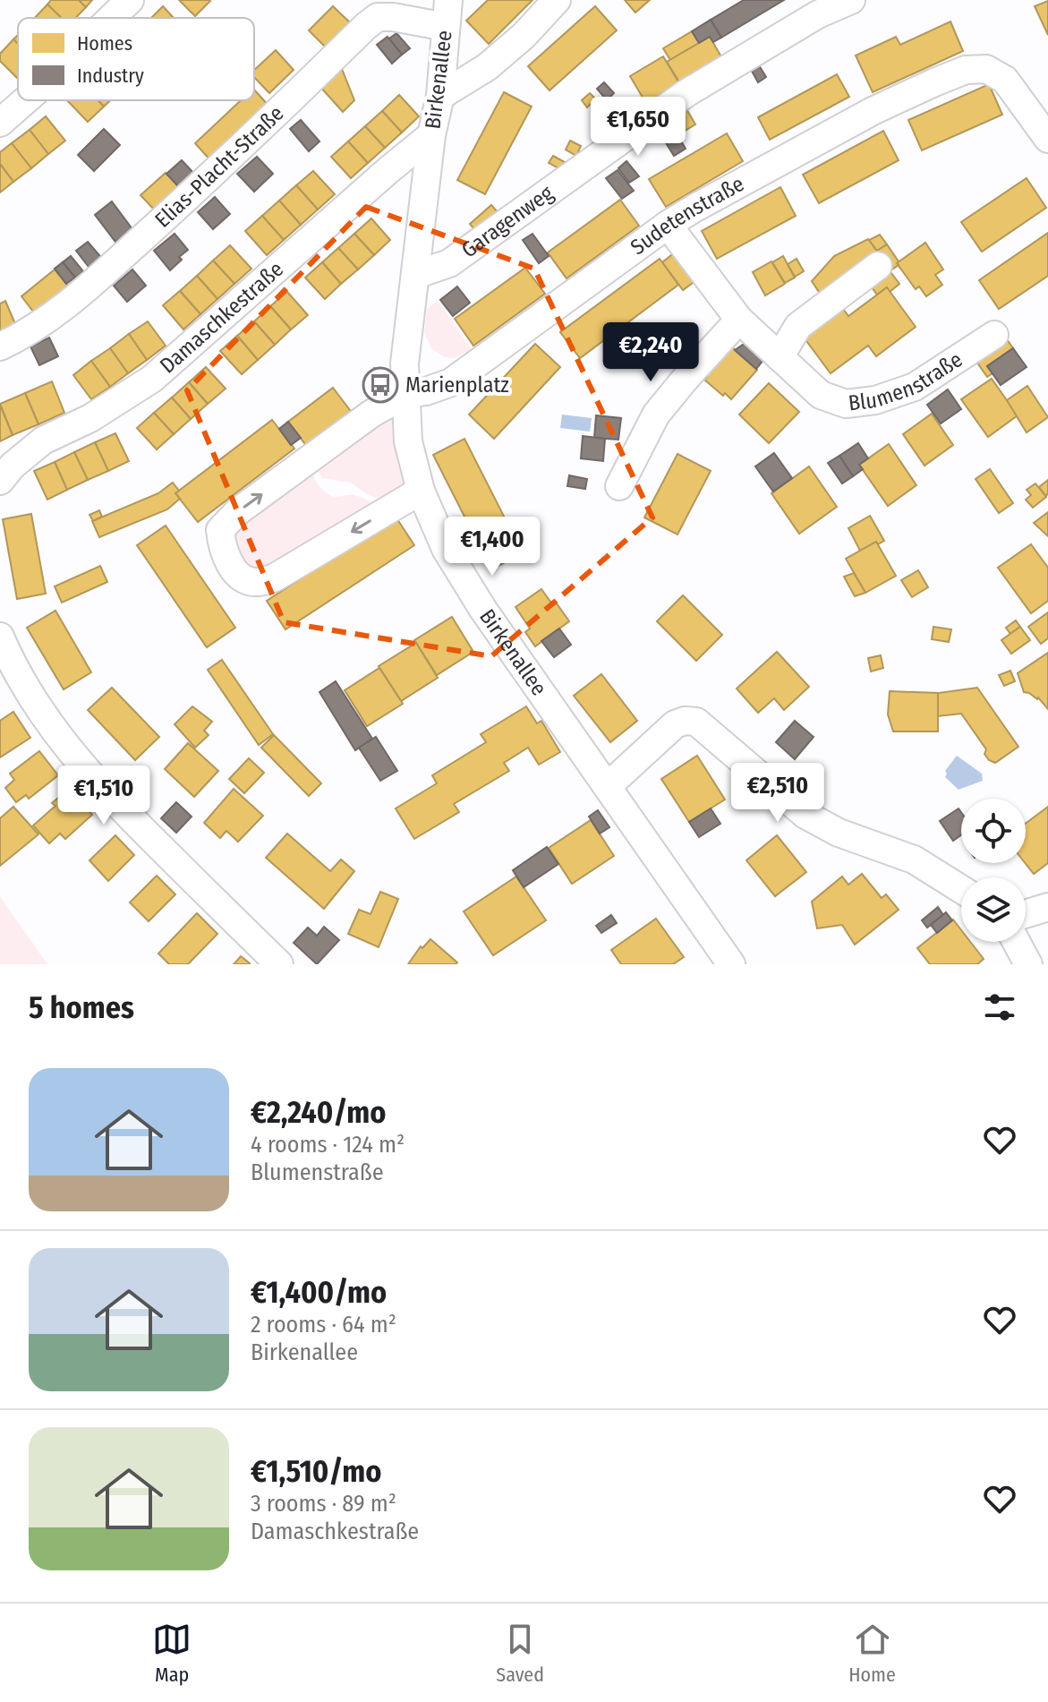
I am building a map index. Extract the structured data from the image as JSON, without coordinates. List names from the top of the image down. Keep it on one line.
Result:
{"streets":{"street":["Birkenallee","Elias-Placht-Straße","Sudetenstraße","Garagenweg","Damaschkestraße","Blumenstraße"]},"crossings":[["Birkenallee","Elias-Placht-Straße"],["Birkenallee","Sudetenstraße"],["Birkenallee","Garagenweg"],["Birkenallee","Damaschkestraße"],["Sudetenstraße","Blumenstraße"]],"places":{"bus stop":["Marienplatz"]},"legend":["Homes","Industry"],"page":{"price":["€1,650","€2,240","€1,400","€2,510","€1,510"],"heading":"5 homes","list":[{"name":"€2,240/mo","note":"4 rooms · 124 m² · Blumenstraße"},{"name":"€1,400/mo","note":"2 rooms · 64 m² · Birkenallee"},{"name":"€1,510/mo","note":"3 rooms · 89 m² · Damaschkestraße"}],"tabs":["Map","Saved","Home"]}}
